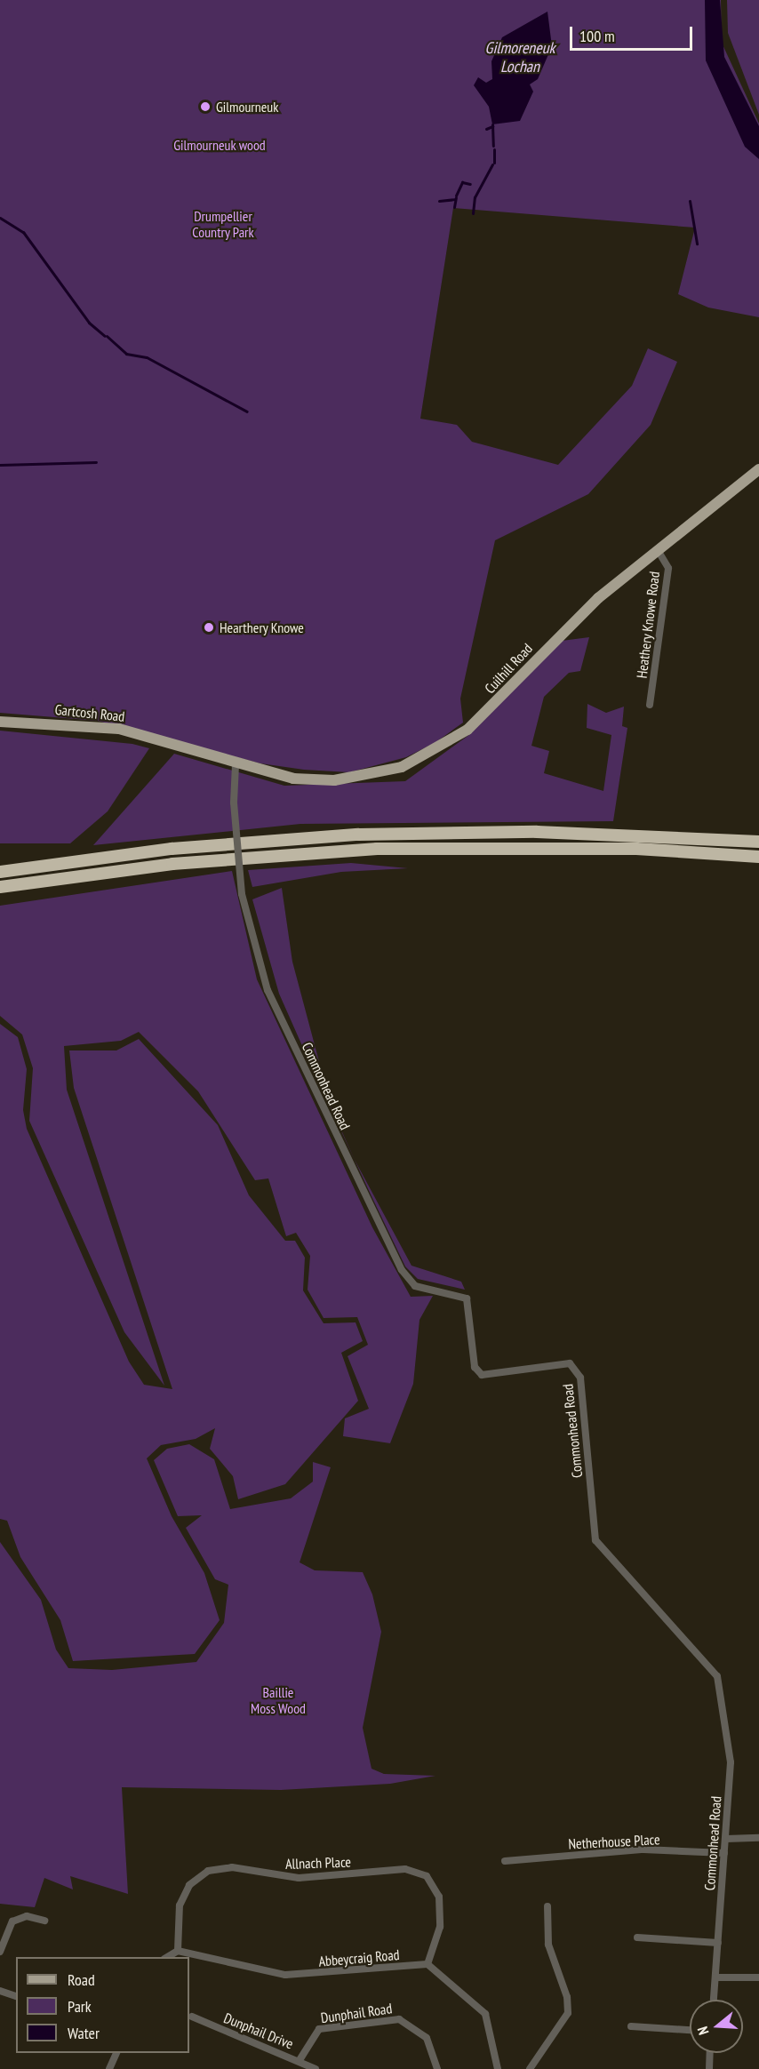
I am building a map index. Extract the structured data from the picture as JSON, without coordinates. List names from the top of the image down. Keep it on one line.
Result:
{"streets":{"main road":["Cuilhill Road","Gartcosh Road"],"street":["Heathery Knowe Road","Commonhead Road","Netherhouse Place","Allnach Place","Abbeycraig Road","Dunphail Road","Dunphail Drive"]},"crossings":[["Heathery Knowe Road","Cuilhill Road"],["Cuilhill Road","Gartcosh Road"],["Cuilhill Road","Commonhead Road"],["Gartcosh Road","Commonhead Road"],["Commonhead Road","Netherhouse Place"],["Allnach Place","Abbeycraig Road"],["Dunphail Road","Dunphail Drive"]],"water":["Gilmoreneuk Lochan"],"parks":["Gilmourneuk wood","Drumpellier Country Park","Baillie Moss Wood"],"places":["Gilmourneuk","Hearthery Knowe"],"legend":["Road","Park","Water"],"scale_bar":"100 m","north":"left"}
